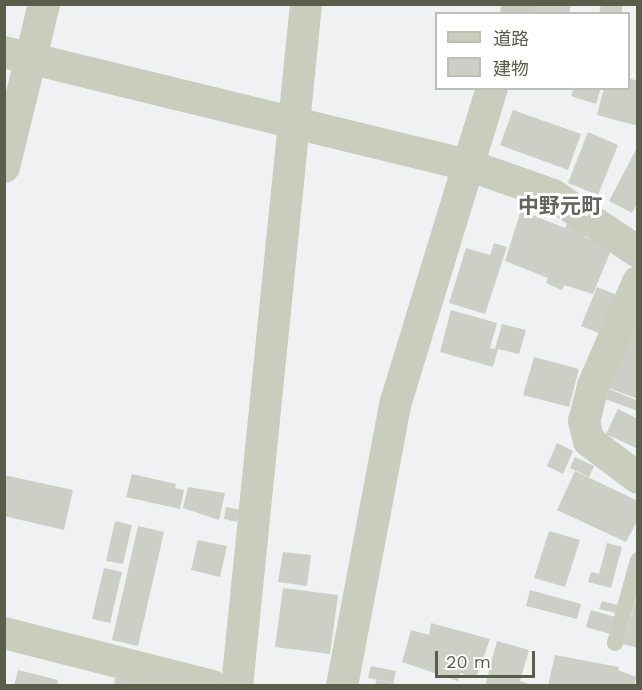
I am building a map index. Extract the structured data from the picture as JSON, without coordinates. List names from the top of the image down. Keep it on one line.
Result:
{"districts":["中野元町"],"legend":["道路","建物"],"scale_bar":"20 m"}
